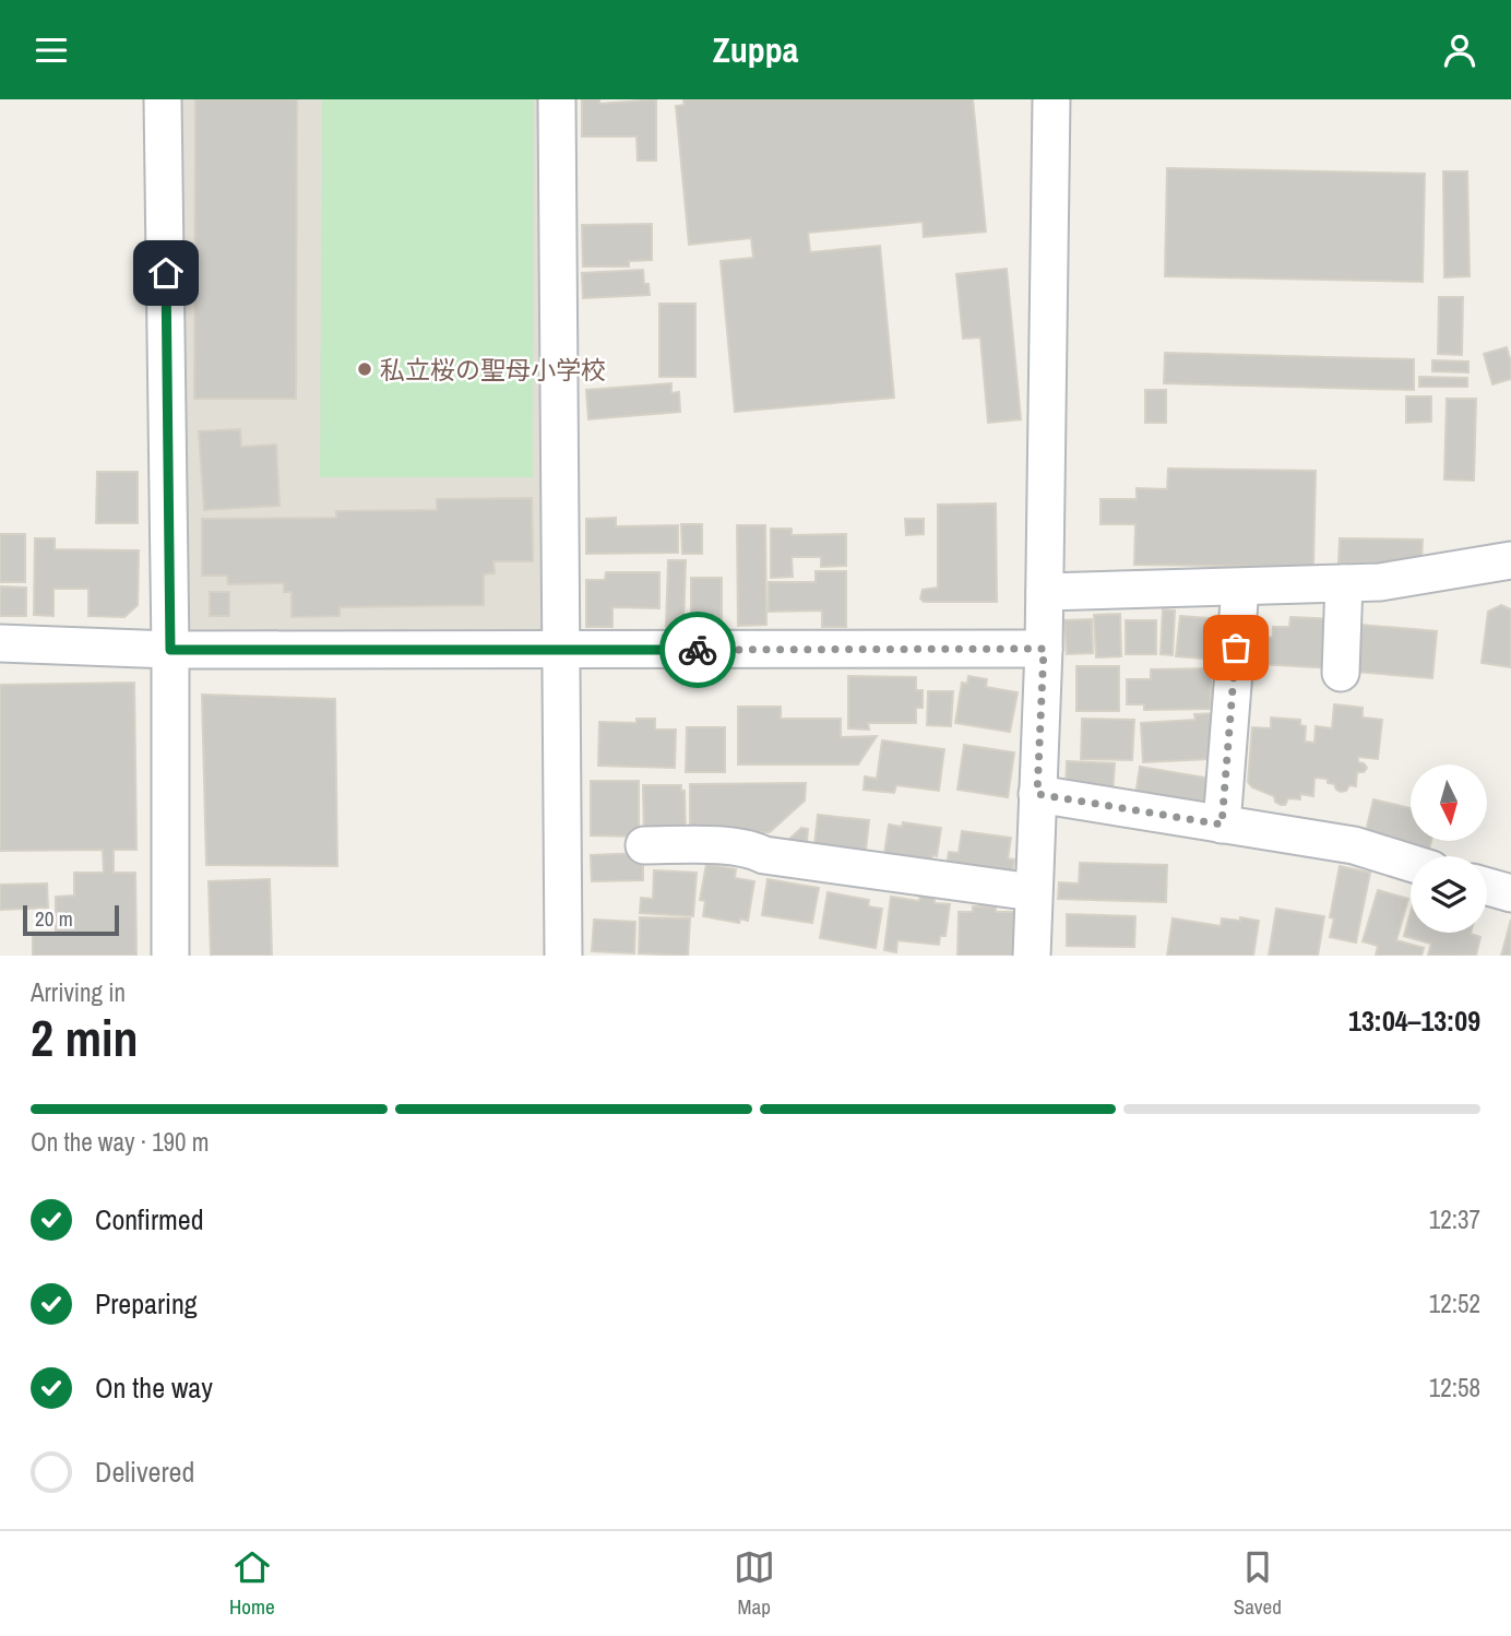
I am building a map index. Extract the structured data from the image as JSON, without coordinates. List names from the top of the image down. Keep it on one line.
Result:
{"places":["私立桜の聖母小学校"],"scale_bar":"20 m","north":"bottom","page":{"header":"Zuppa","scale":"20 m","heading":["2 min","Arriving in","13:04–13:09"],"bar":"On the way · 190 m","list":[["Confirmed","12:37"],["Preparing","12:52"],["On the way","12:58"],"Delivered"],"tabs":["Home","Map","Saved"]}}
